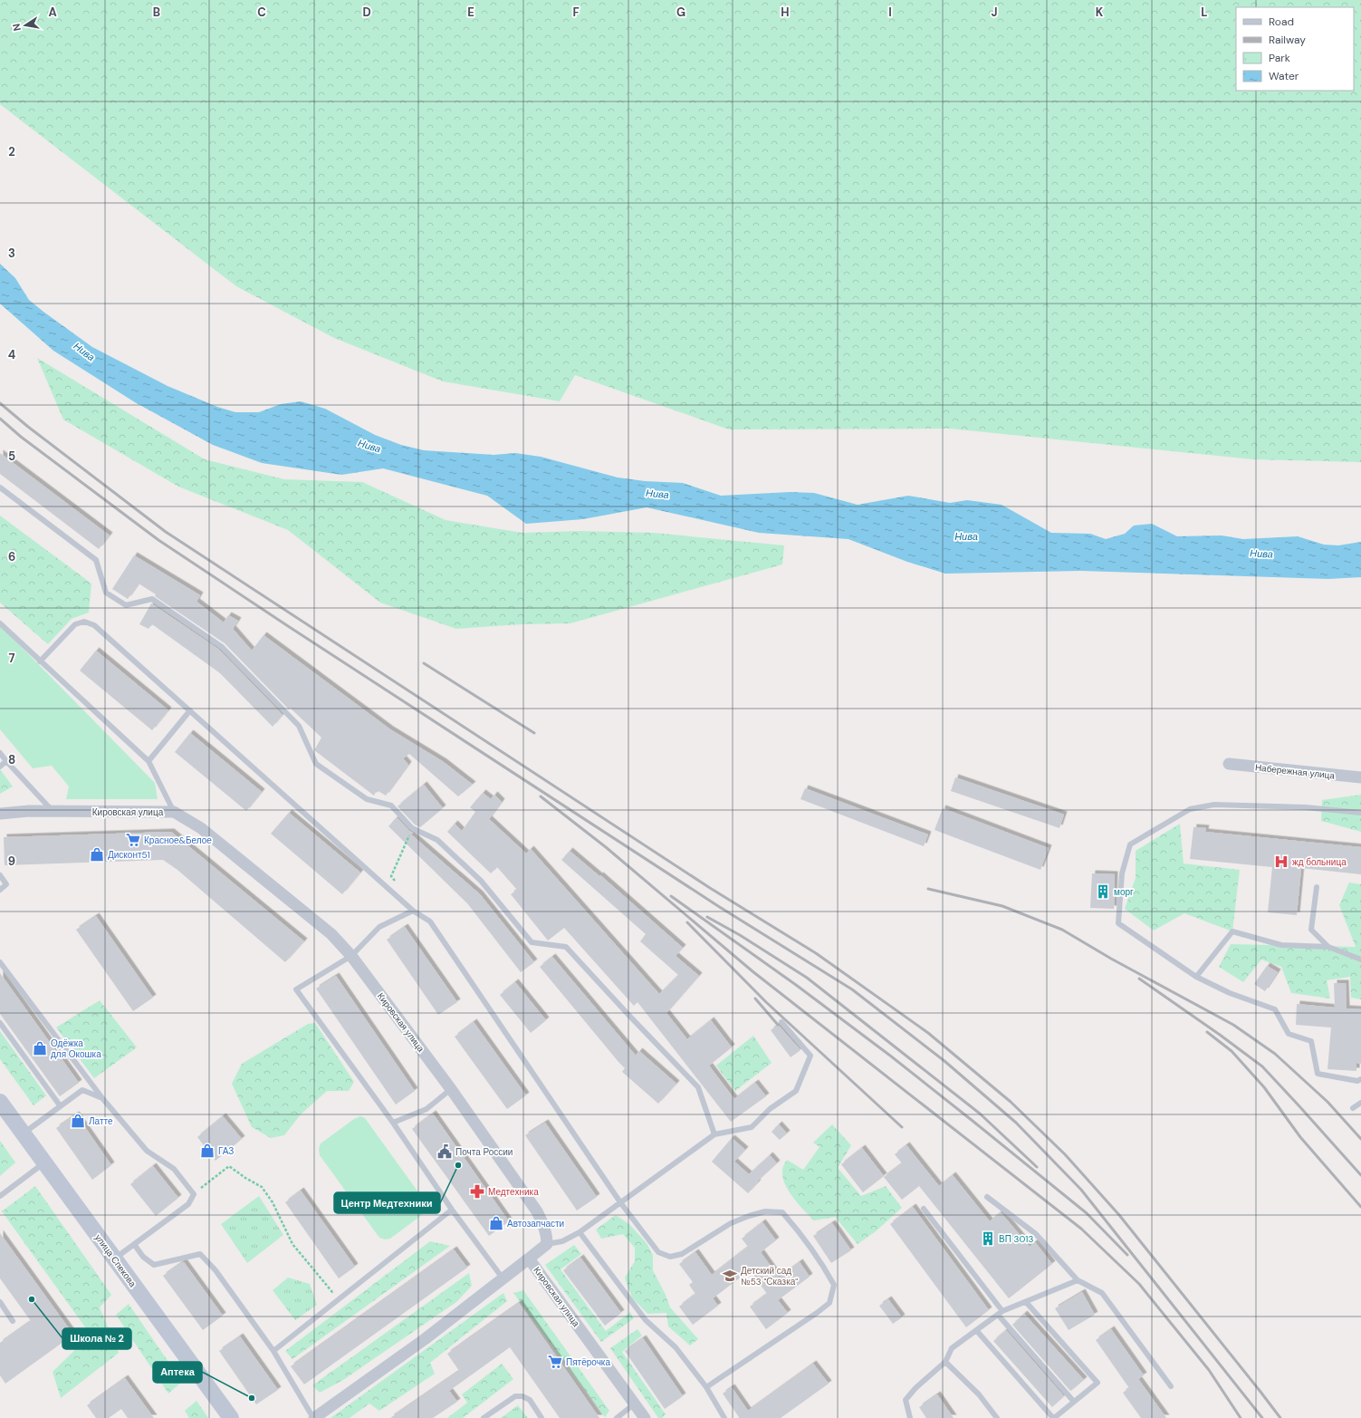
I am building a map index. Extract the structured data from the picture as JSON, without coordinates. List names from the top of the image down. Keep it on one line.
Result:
{"streets":{"main road":["улица Спекова"],"street":["Набережная улица","Кировская улица"]},"water":["Нива"],"places":{"supermarket":["Красное&Белое","Пятёрочка"],"shop":["Дисконт51","Одёжка для Окошка","Латте","ГАЗ","Автозапчасти"],"hospital":["жд больница"],"building":["морг","ВП 3013"],"public building":["Почта России"],"other":["Центр Медтехники","Школа № 2","Аптека"],"pharmacy":["Медтехника"],"school or university":["Детский сад №53 \"Сказка\""]},"legend":["Road","Railway","Park","Water"],"north":"left","grid":{"columns":["A","B","C","D","E","F","G","H","I","J","K","L"],"rows":["2","3","4","5","6","7","8","9"]}}
